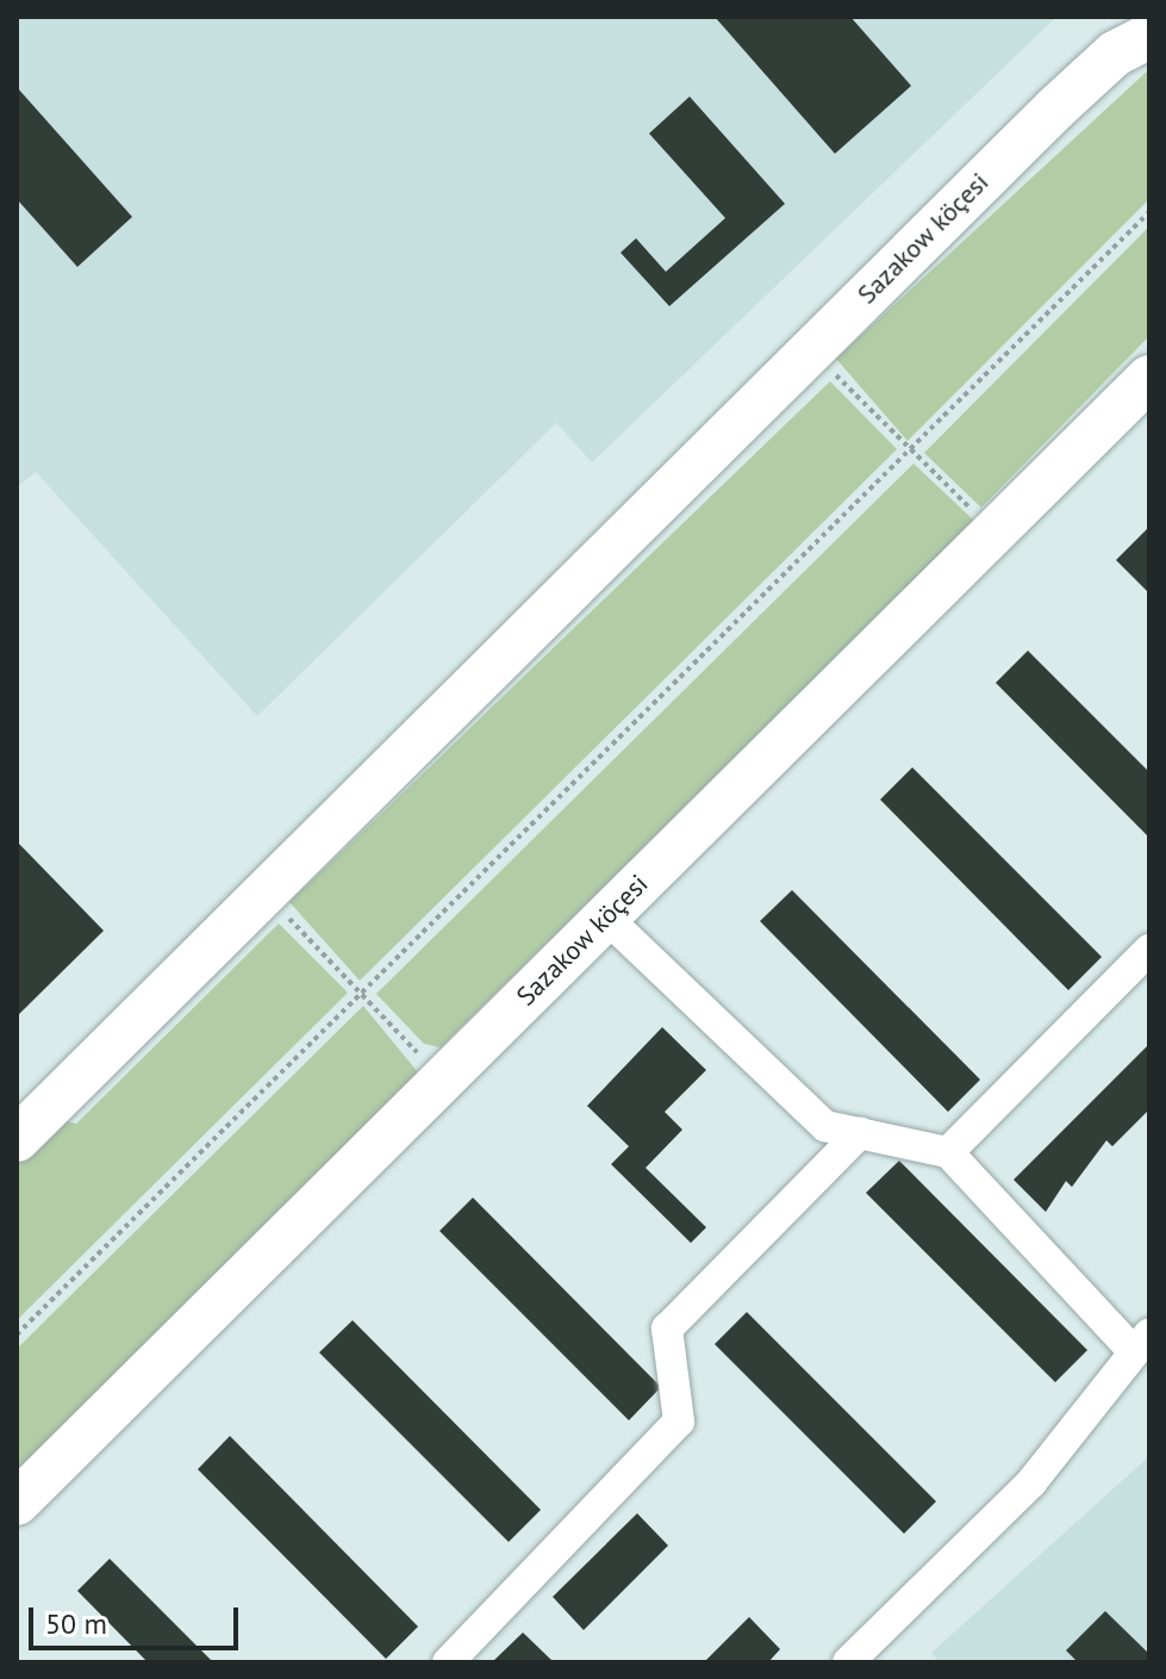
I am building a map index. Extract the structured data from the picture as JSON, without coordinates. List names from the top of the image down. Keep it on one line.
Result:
{"streets":{"main road":["Sazakow köçesi"]},"scale_bar":"50 m"}
